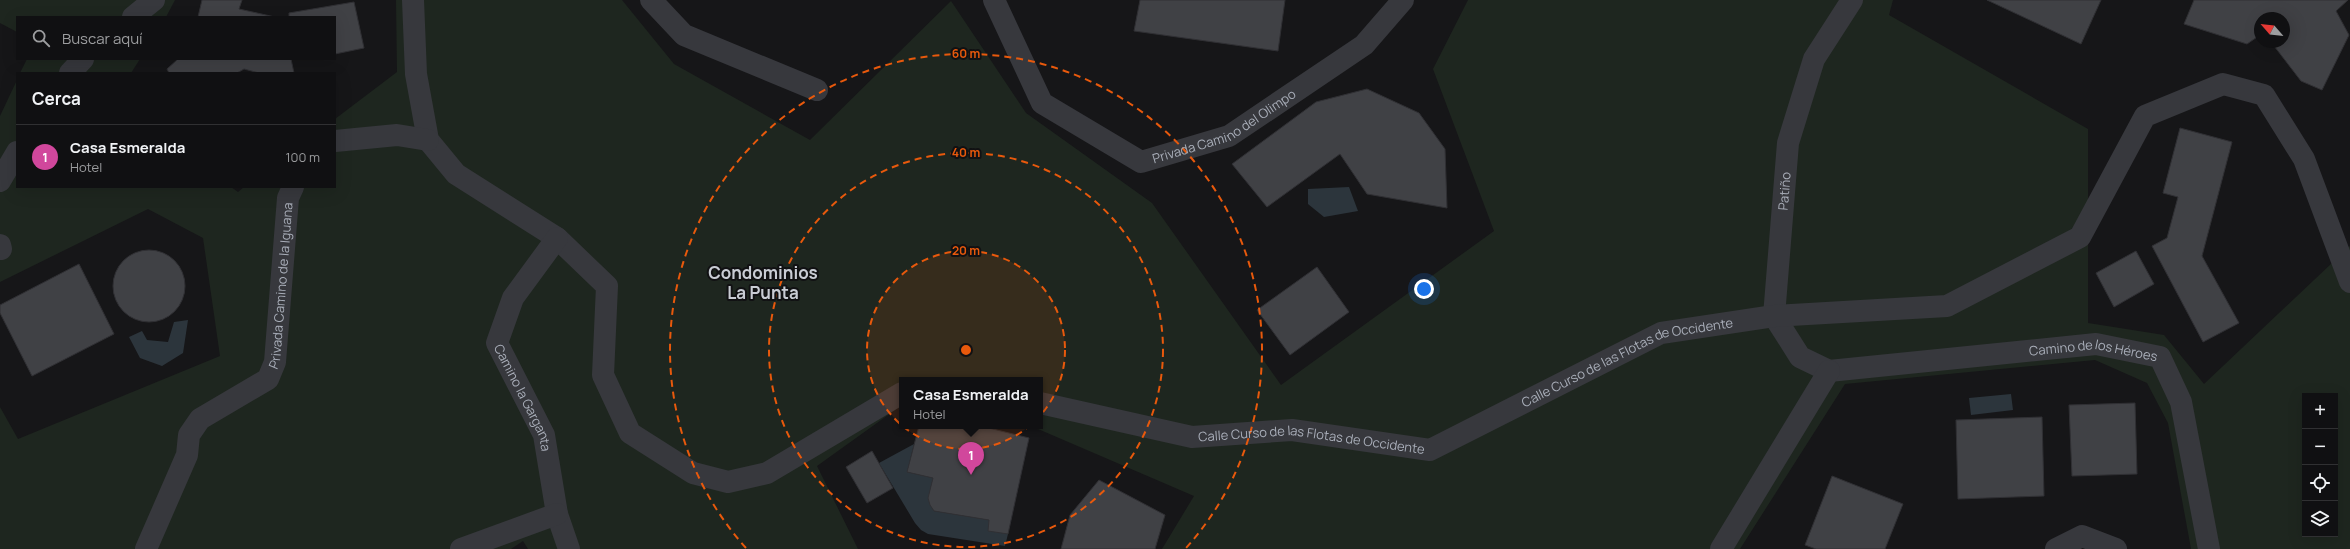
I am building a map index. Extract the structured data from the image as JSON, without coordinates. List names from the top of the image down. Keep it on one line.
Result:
{"streets":{"street":["Privada Camino del Olimpo","Patiño","Privada Camino de la Iguana","Camino de los Héroes","Calle Curso de las Flotas de Occidente","Camino la Garganta"]},"crossings":[["Patiño","Calle Curso de las Flotas de Occidente"]],"districts":["Condominios La Punta"],"north":"top left","page":{"search":"Buscar aquí","heading":"Cerca","list":[{"mark":"1","name":"Casa Esmeralda","note":"Hotel","value":"100 m"}],"popup":["Casa Esmeralda","Hotel"],"map_buttons":["+","−"],"pins":"1"},"rings":["60 m","40 m","20 m"]}
